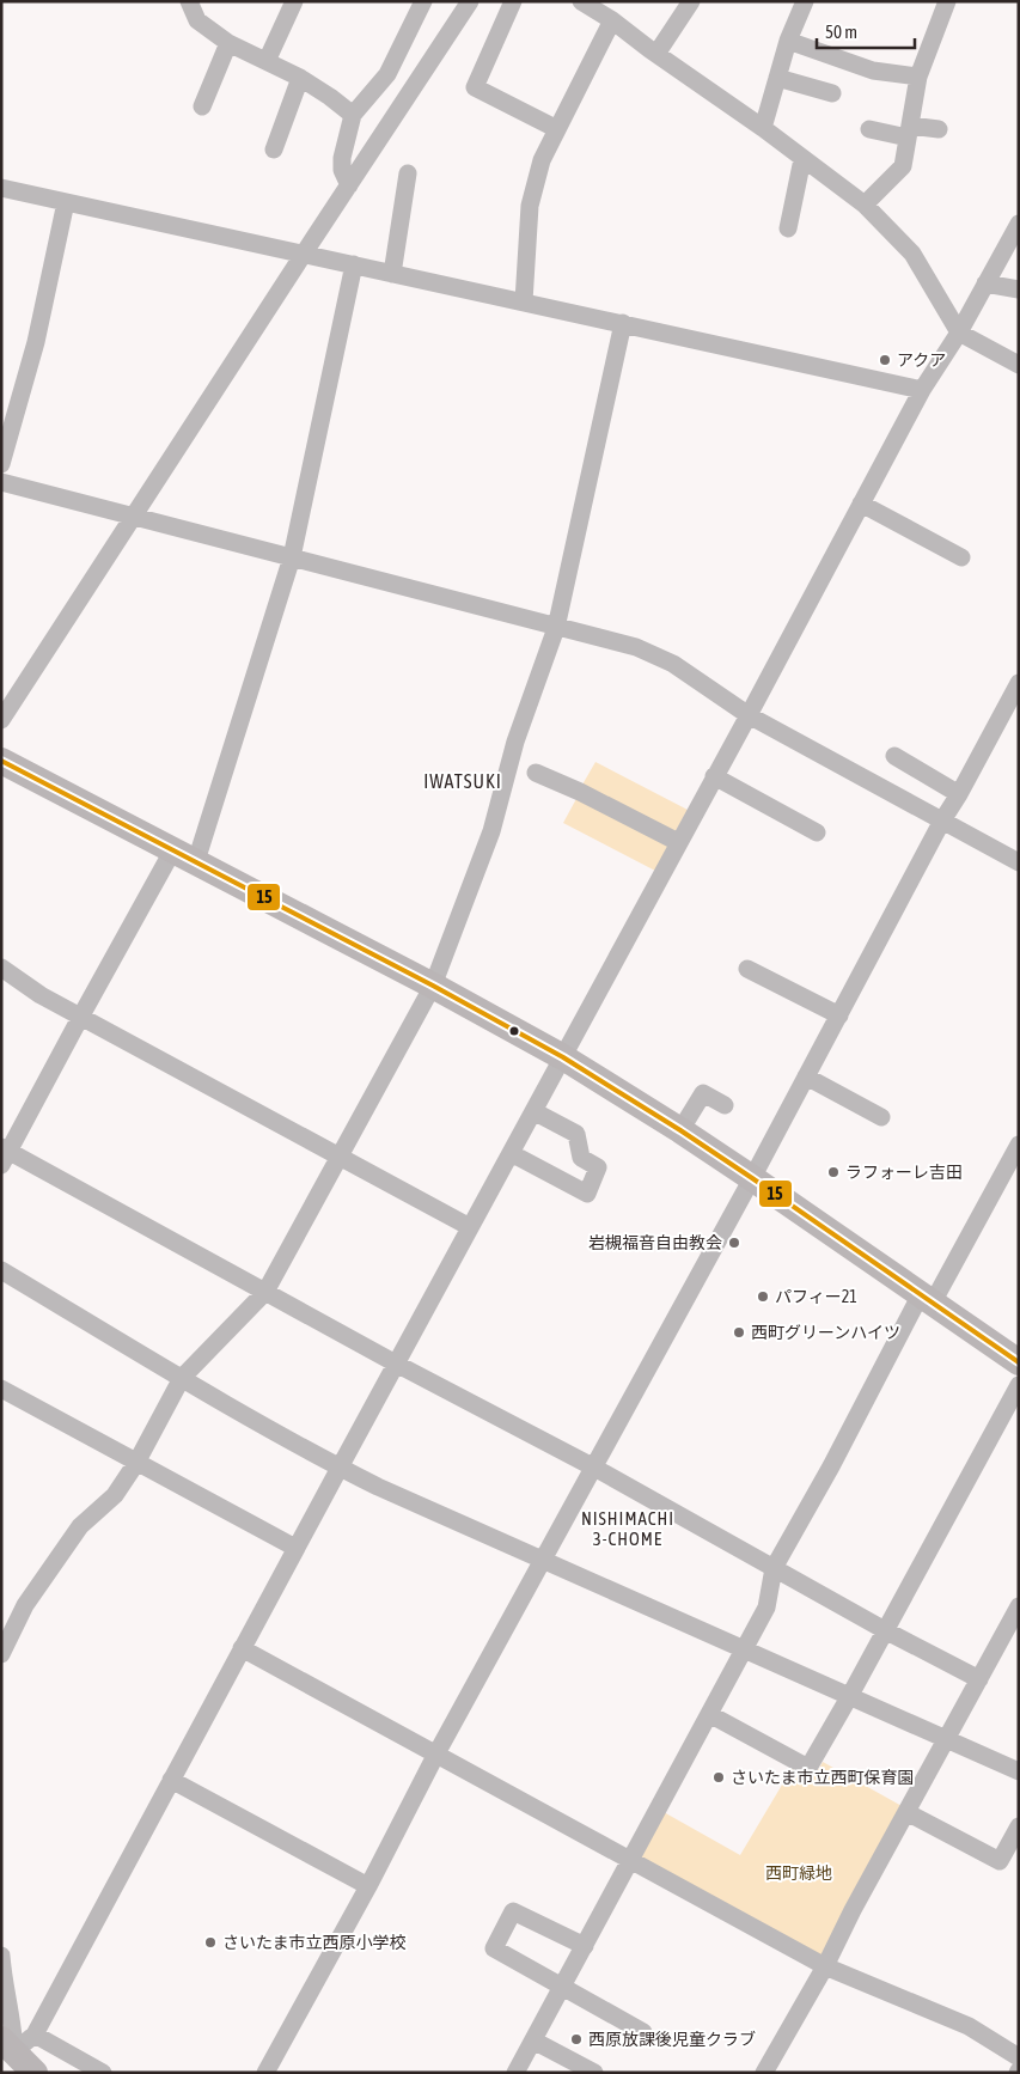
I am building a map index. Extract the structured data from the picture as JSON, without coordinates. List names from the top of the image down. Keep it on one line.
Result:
{"districts":["IWATSUKI","NISHIMACHI 3-CHOME"],"parks":["西町緑地"],"places":["アクア","ラフォーレ吉田","岩槻福音自由教会","パフィー21","西町グリーンハイツ","さいたま市立西町保育園","さいたま市立西原小学校","西原放課後児童クラブ"],"lines":["transit line 15"],"scale_bar":"50 m"}
